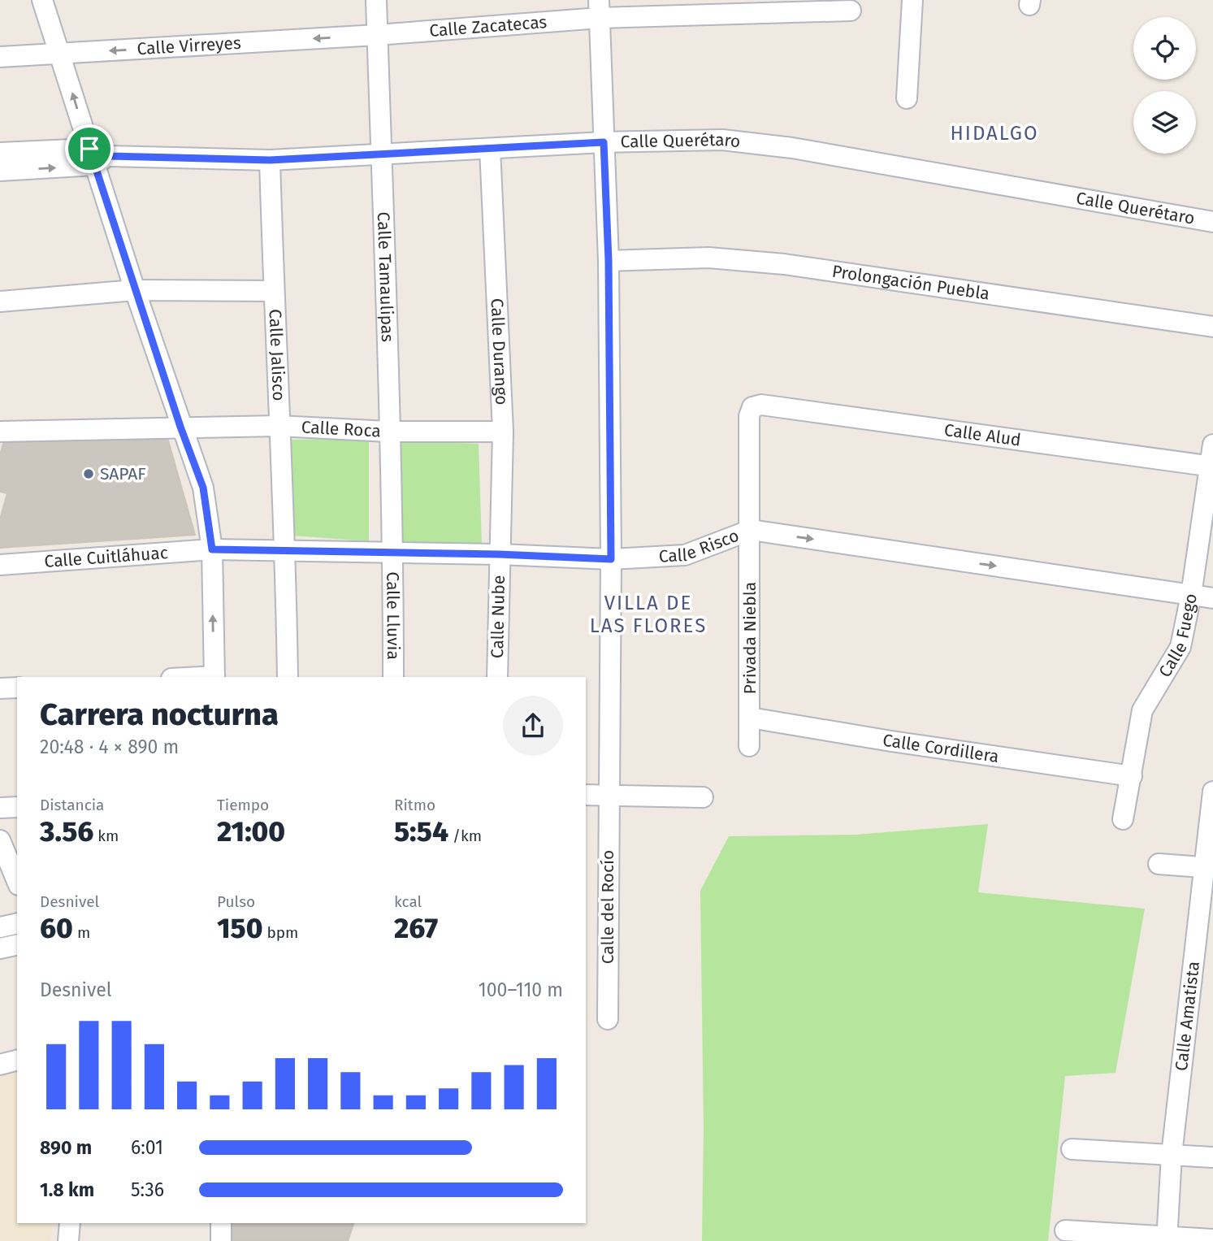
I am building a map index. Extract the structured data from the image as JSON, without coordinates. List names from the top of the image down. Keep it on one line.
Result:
{"streets":{"street":["Calle Zacatecas","Calle Virreyes","Calle Querétaro","Calle Tamaulipas","Prolongación Puebla","Calle Durango","Calle Jalisco","Calle Roca","Calle Alud","Calle Risco","Calle Cuitláhuac","Calle Lluvia","Calle Nube","Calle Fuego","Privada Niebla","Calle Cordillera","Calle del Rocío","Calle Amatista"]},"crossings":[["Calle Zacatecas","Calle Virreyes"],["Calle Zacatecas","Calle Tamaulipas"],["Calle Zacatecas","Calle del Rocío"],["Calle Virreyes","Calle Tamaulipas"],["Calle Querétaro","Calle Tamaulipas"],["Calle Querétaro","Calle Durango"],["Calle Querétaro","Calle Jalisco"],["Calle Querétaro","Calle del Rocío"],["Calle Tamaulipas","Calle Roca"],["Calle Tamaulipas","Calle Risco"],["Calle Tamaulipas","Calle Lluvia"],["Prolongación Puebla","Calle del Rocío"],["Calle Durango","Calle Roca"],["Calle Durango","Calle Risco"],["Calle Durango","Calle Nube"],["Calle Jalisco","Calle Roca"],["Calle Jalisco","Calle Risco"],["Calle Alud","Calle Fuego"],["Calle Alud","Privada Niebla"],["Calle Risco","Calle Cuitláhuac"],["Calle Risco","Calle Lluvia"],["Calle Risco","Calle Nube"],["Calle Risco","Calle Fuego"],["Calle Risco","Privada Niebla"],["Calle Risco","Calle del Rocío"],["Calle Fuego","Calle Cordillera"],["Privada Niebla","Calle Cordillera"]],"one_way":["Calle Virreyes","Calle Risco"],"districts":["HIDALGO","VILLA DE LAS FLORES"],"places":["SAPAF"],"page":{"heading":["Carrera nocturna","20:48 · 4 × 890 m"],"stats":[["Distancia","3.56 km"],["Tiempo","21:00"],["Ritmo","5:54 /km"],["Desnivel","60 m"],["Pulso","150 bpm"],["kcal","267"]],"chart":["Desnivel","100–110 m"],"list":[{"name":"890 m","note":"6:01"},{"name":"1.8 km","note":"5:36"}]}}
